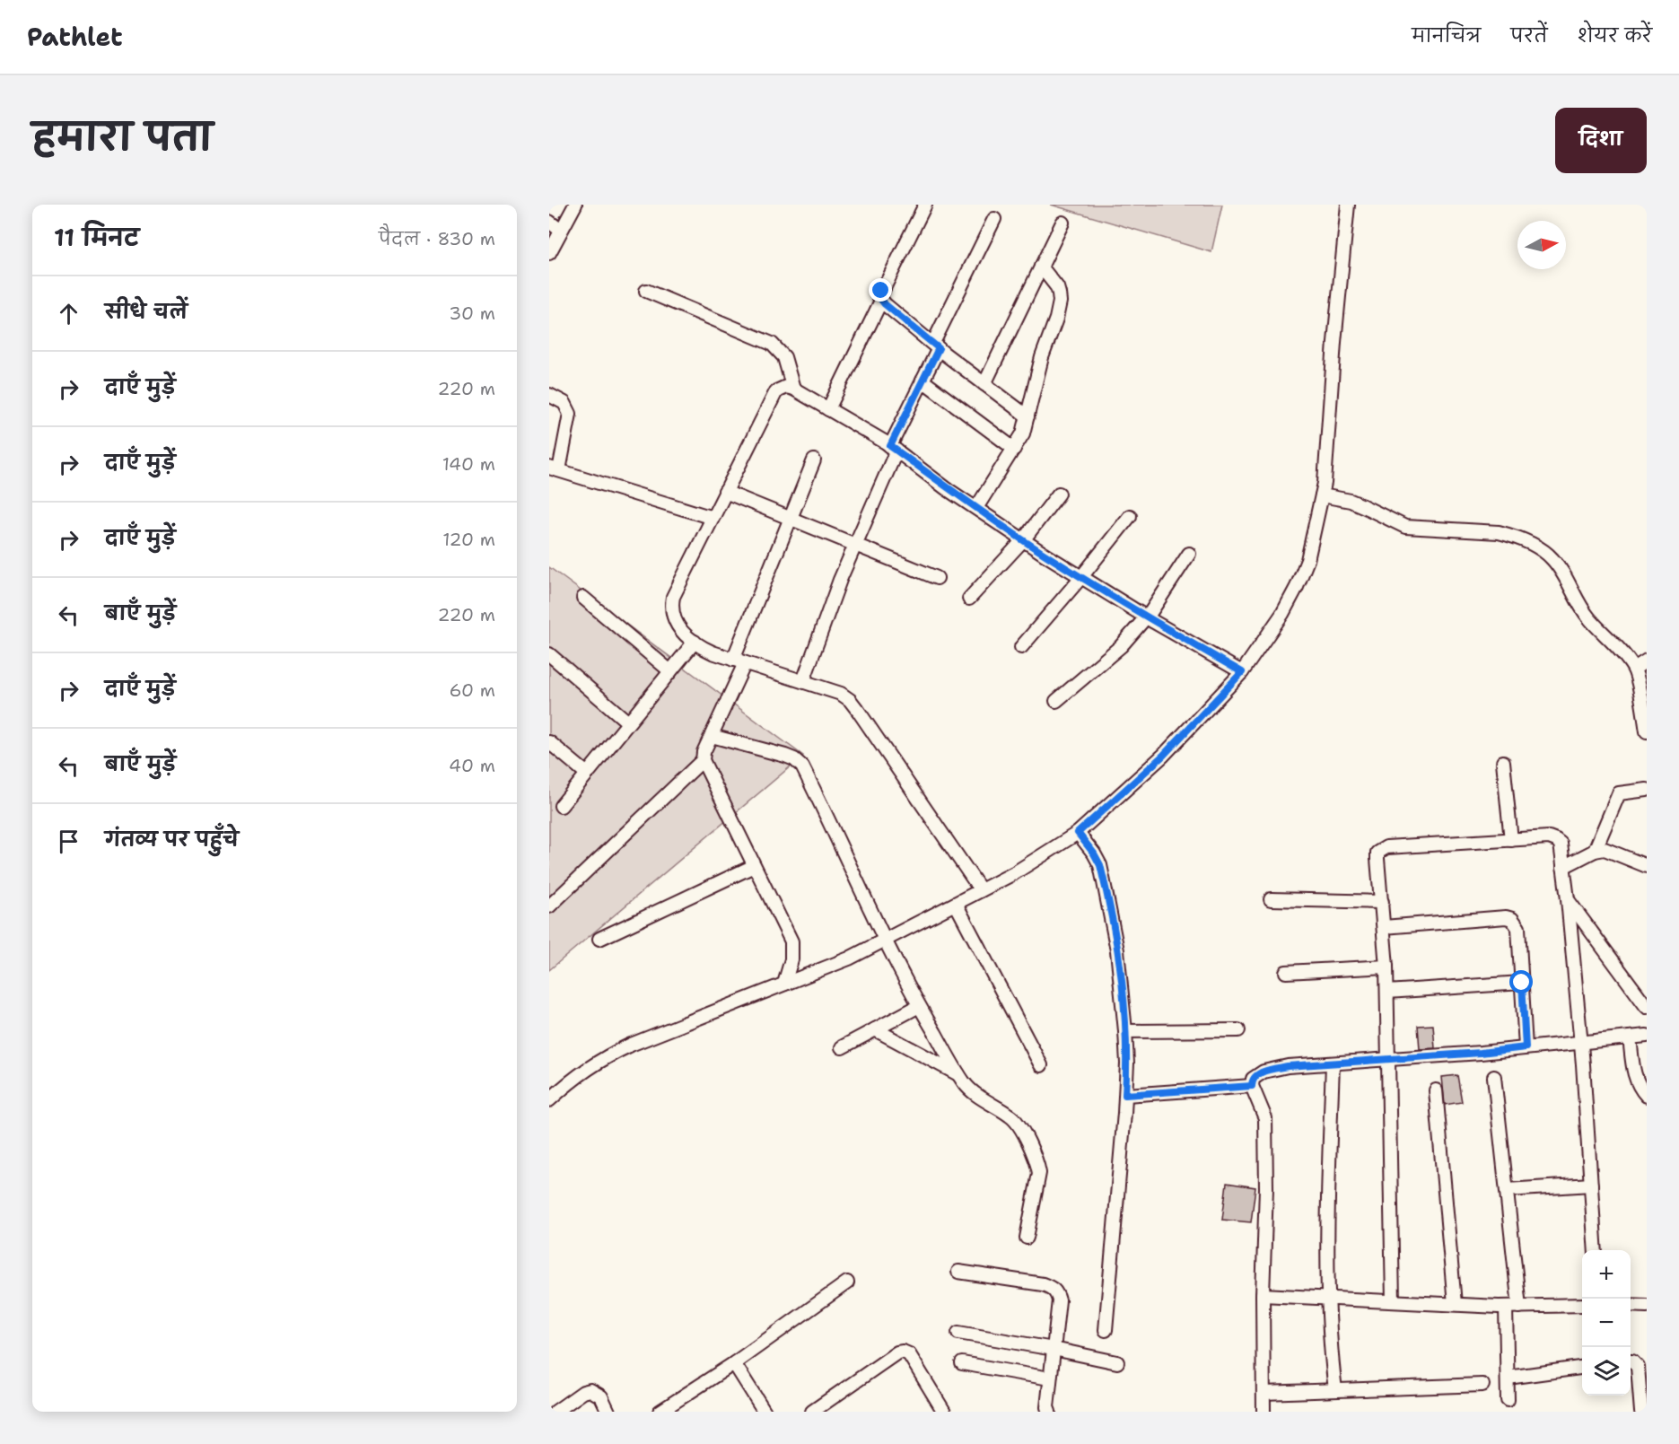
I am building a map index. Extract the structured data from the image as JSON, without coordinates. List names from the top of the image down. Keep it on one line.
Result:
{"north":"right","page":{"header":"Pathlet","nav":["मानचित्र","परतें","शेयर करें"],"title":"हमारा पता","buttons":"दिशा","heading":["11 मिनट","पैदल · 830 m"],"list":[["सीधे चलें","30 m"],["दाएँ मुड़ें","220 m"],["दाएँ मुड़ें","140 m"],["दाएँ मुड़ें","120 m"],["बाएँ मुड़ें","220 m"],["दाएँ मुड़ें","60 m"],["बाएँ मुड़ें","40 m"],"गंतव्य पर पहुँचे"],"map_buttons":["+","−"]}}
